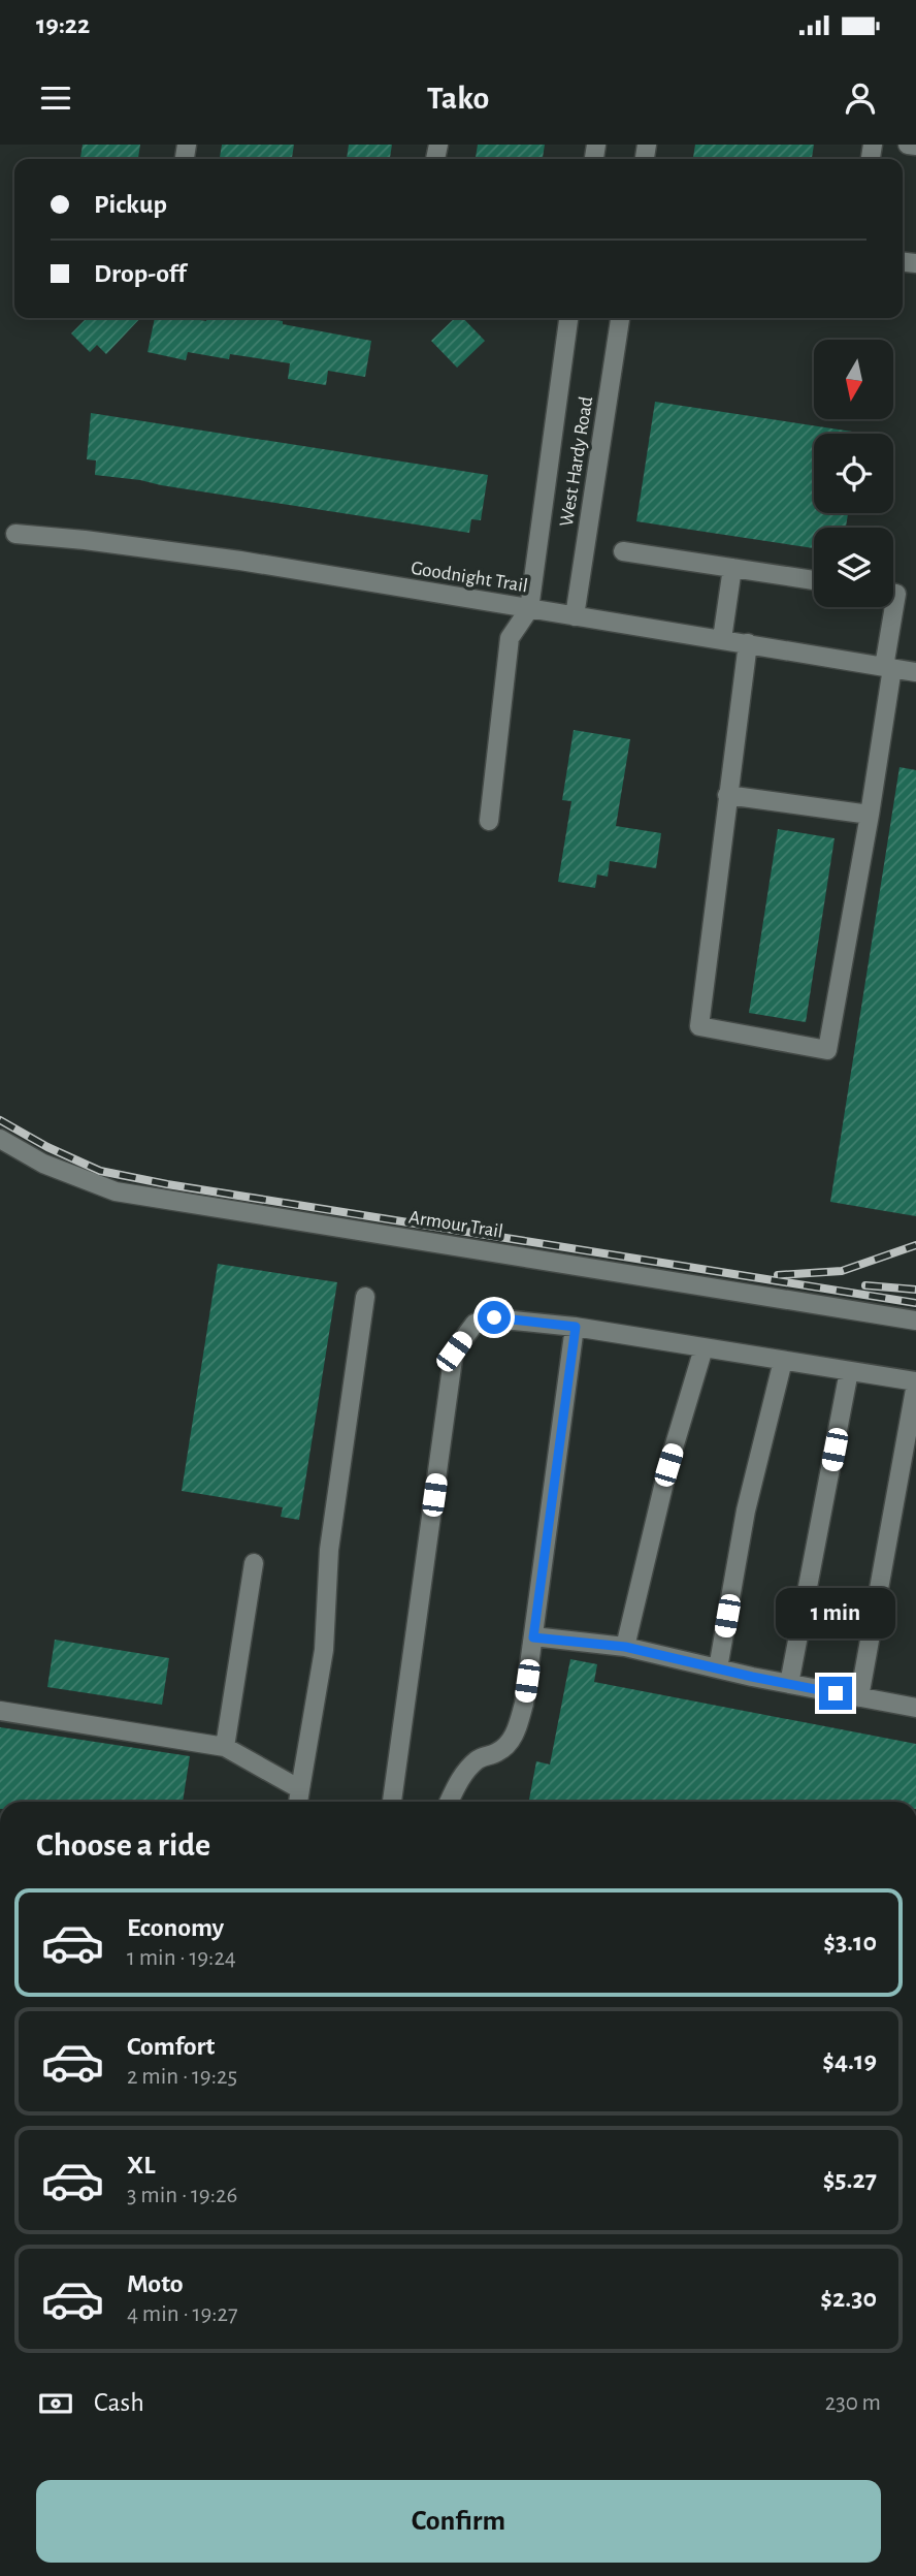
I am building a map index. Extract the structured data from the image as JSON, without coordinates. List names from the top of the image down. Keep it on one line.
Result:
{"streets":{"street":["West Hardy Road","Goodnight Trail","Armour Trail"]},"crossings":[["West Hardy Road","Goodnight Trail"]],"north":"bottom","page":{"status":"19:22","header":"Tako","banner":["Pickup","Drop-off"],"bubble":"1 min","heading":"Choose a ride","list":[{"name":"Economy","note":"1 min · 19:24","value":"$3.10"},{"name":"Comfort","note":"2 min · 19:25","value":"$4.19"},{"name":"XL","note":"3 min · 19:26","value":"$5.27"},{"name":"Moto","note":"4 min · 19:27","value":"$2.30"}],"pay":["Cash","230 m"],"buttons":"Confirm"}}
